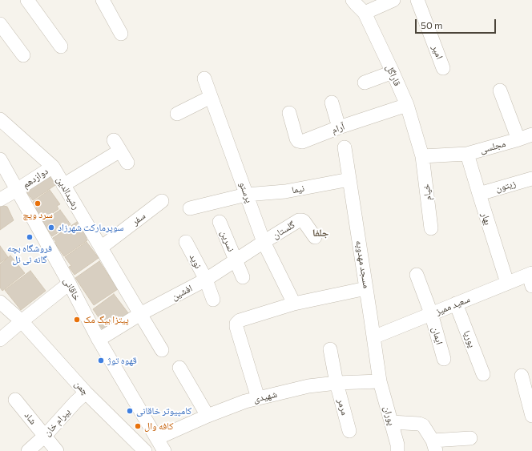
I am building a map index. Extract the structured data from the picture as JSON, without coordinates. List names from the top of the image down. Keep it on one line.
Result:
{"streets":{"street":["امیر","قاراگل","آرام","مجلسی","دوازدهم","زیتون","نیما","پرستو","خیام","رشیدالدین","سفر","بهار","گلستان","نسرین","نوید","مسجد مهدویه","خاقانی","افشین","سعید ممیز","ایمان","پوریا","چمن","شهیدی","مرمر","پوران","شاد","یپرام خان"]},"crossings":[["قاراگل","آرام"],["قاراگل","مجلسی"],["قاراگل","خیام"],["مجلسی","خیام"],["مجلسی","بهار"],["دوازدهم","رشیدالدین"],["دوازدهم","خاقانی"],["زیتون","بهار"],["نیما","پرستو"],["نیما","مسجد مهدویه"],["پرستو","گلستان"],["پرستو","افشین"],["رشیدالدین","سفر"],["رشیدالدین","افشین"],["بهار","سعید ممیز"],["گلستان","افشین"],["نسرین","افشین"],["نوید","افشین"],["مسجد مهدویه","سعید ممیز"],["مسجد مهدویه","شهیدی"],["مسجد مهدویه","پوران"],["خاقانی","افشین"],["خاقانی","شهیدی"],["سعید ممیز","ایمان"],["سعید ممیز","پوریا"],["چمن","یپرام خان"],["شهیدی","مرمر"],["شهیدی","پوران"],["شاد","یپرام خان"]],"districts":["جلفا"],"places":["سرد ویچ","سوپرمارکت شهرزاد","فروشگاه بچه گانه نی نل","پیتزا بیگ مک","قهوه توژ","کامپیوتر خاقانی","کافه وال"],"scale_bar":"50 m"}
